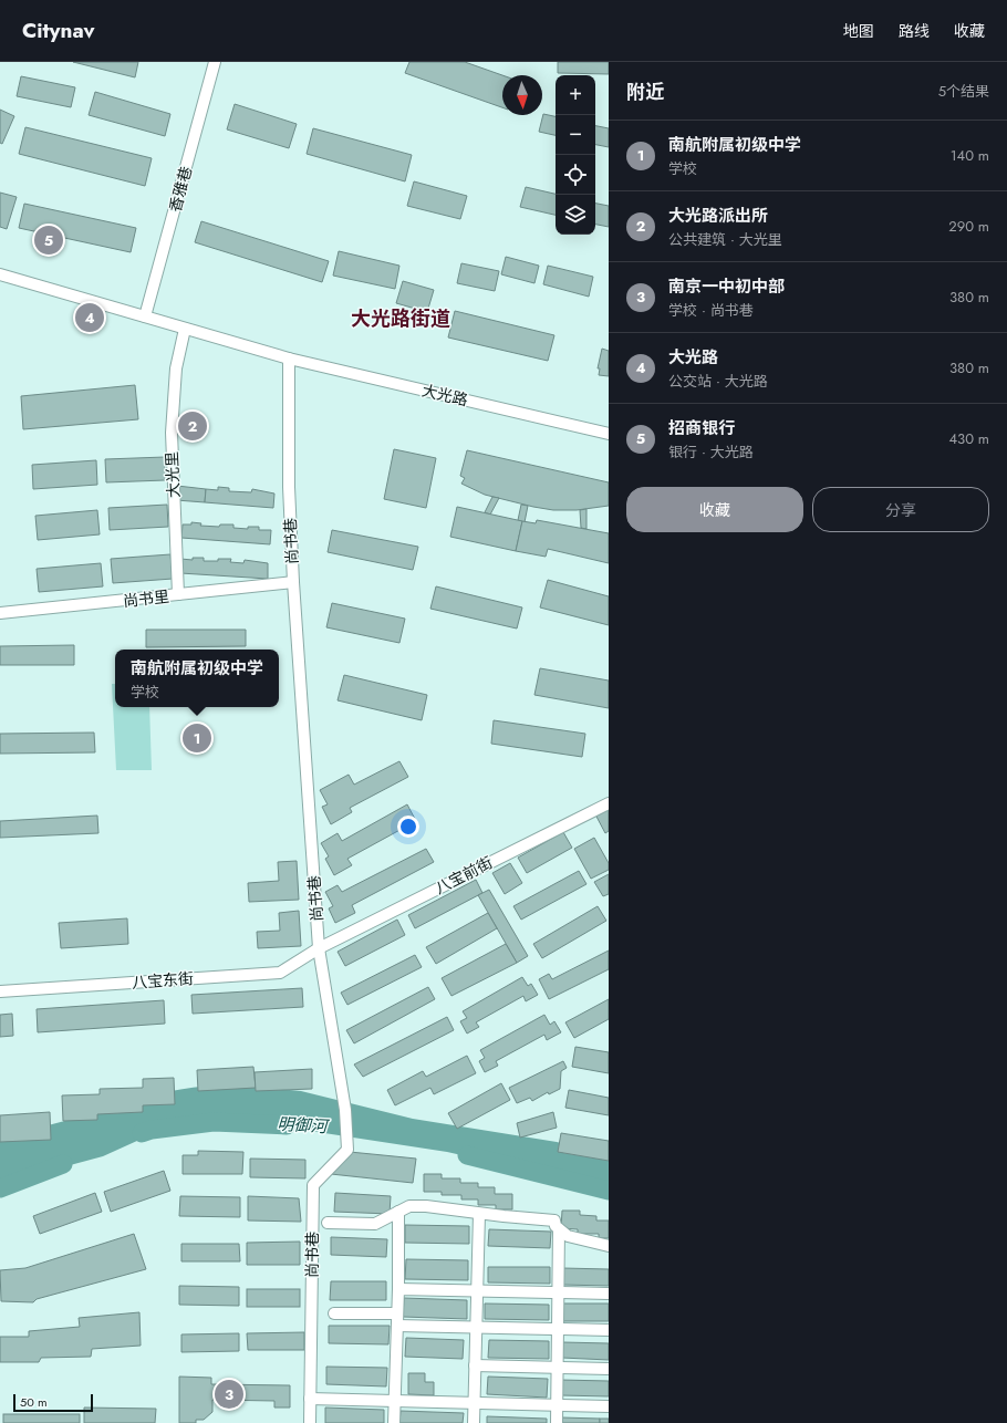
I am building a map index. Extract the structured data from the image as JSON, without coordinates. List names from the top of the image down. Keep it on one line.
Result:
{"streets":{"street":["香雅巷","大光路","大光里","尚书巷","尚书里","八宝前街","八宝东街"]},"crossings":[["香雅巷","大光路"],["大光路","大光里"],["大光路","尚书巷"],["大光里","尚书里"],["尚书巷","尚书里"],["尚书巷","八宝前街"],["尚书巷","八宝东街"],["八宝前街","八宝东街"]],"districts":["大光路街道"],"water":["明御河"],"scale_bar":"50 m","north":"bottom","page":{"header":"Citynav","nav":["地图","路线","收藏"],"heading":["附近","5个结果"],"map_buttons":["+","−"],"list":[{"mark":"1","name":"南航附属初级中学","note":"学校","value":"140 m"},{"mark":"2","name":"大光路派出所","note":"公共建筑 · 大光里","value":"290 m"},{"mark":"3","name":"南京一中初中部","note":"学校 · 尚书巷","value":"380 m"},{"mark":"4","name":"大光路","note":"公交站 · 大光路","value":"380 m"},{"mark":"5","name":"招商银行","note":"银行 · 大光路","value":"430 m"}],"pins":["5","4","2","1","3"],"buttons":["收藏","分享"],"popup":["南航附属初级中学","学校"],"scale":"50 m"}}
